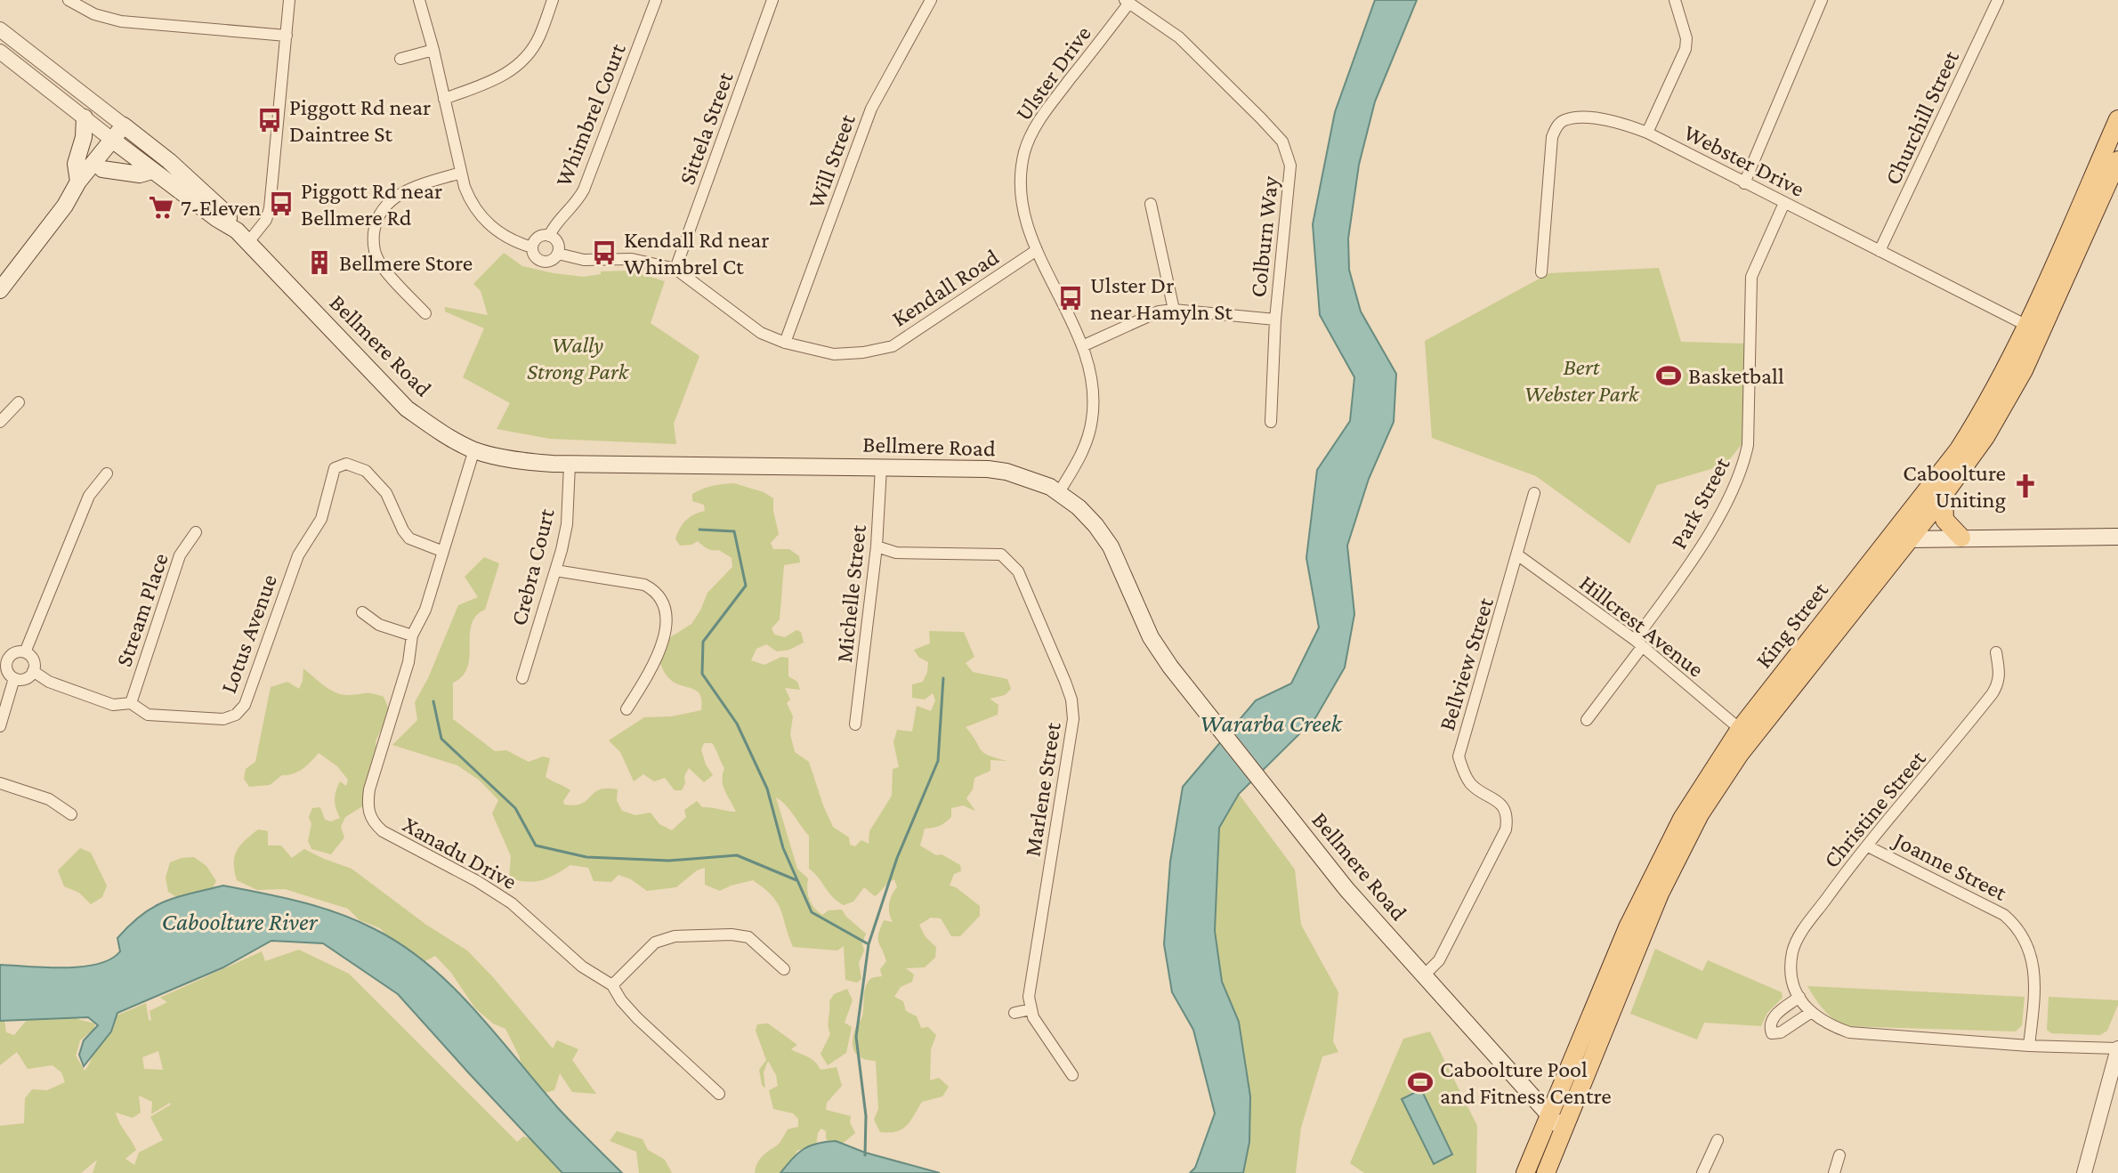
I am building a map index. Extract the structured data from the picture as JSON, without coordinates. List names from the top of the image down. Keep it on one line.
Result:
{"streets":{"main road":["Bellmere Road","King Street"],"street":["Ulster Drive","Whimbrel Court","Churchill Street","Sittela Street","Webster Drive","Will Street","Colburn Way","Kendall Road","Park Street","Crebra Court","Michelle Street","Stream Place","Hillcrest Avenue","Lotus Avenue","Bellview Street","Marlene Street","Christine Street","Xanadu Drive","Joanne Street"]},"crossings":[["Ulster Drive","Colburn Way"],["Ulster Drive","Kendall Road"],["Ulster Drive","Bellmere Road"],["Whimbrel Court","Kendall Road"],["Churchill Street","Webster Drive"],["Sittela Street","Kendall Road"],["Webster Drive","Park Street"],["Webster Drive","King Street"],["Will Street","Kendall Road"],["Bellmere Road","Crebra Court"],["Bellmere Road","Michelle Street"],["Bellmere Road","King Street"],["Bellmere Road","Bellview Street"],["Bellmere Road","Xanadu Drive"],["Park Street","Hillcrest Avenue"],["Michelle Street","Marlene Street"],["Stream Place","Lotus Avenue"],["King Street","Hillcrest Avenue"],["Hillcrest Avenue","Bellview Street"],["Lotus Avenue","Xanadu Drive"],["Christine Street","Joanne Street"]],"water":["Wararba Creek","Caboolture River"],"parks":["Wally Strong Park","Bert Webster Park"],"places":{"bus stop":["Piggott Rd near Daintree St","Piggott Rd near Bellmere Rd","Kendall Rd near Whimbrel Ct","Ulster Dr near Hamyln St"],"supermarket":["7-Eleven"],"building":["Bellmere Store"],"sports":["Basketball","Caboolture Pool and Fitness Centre"],"church":["Caboolture Uniting"]}}
